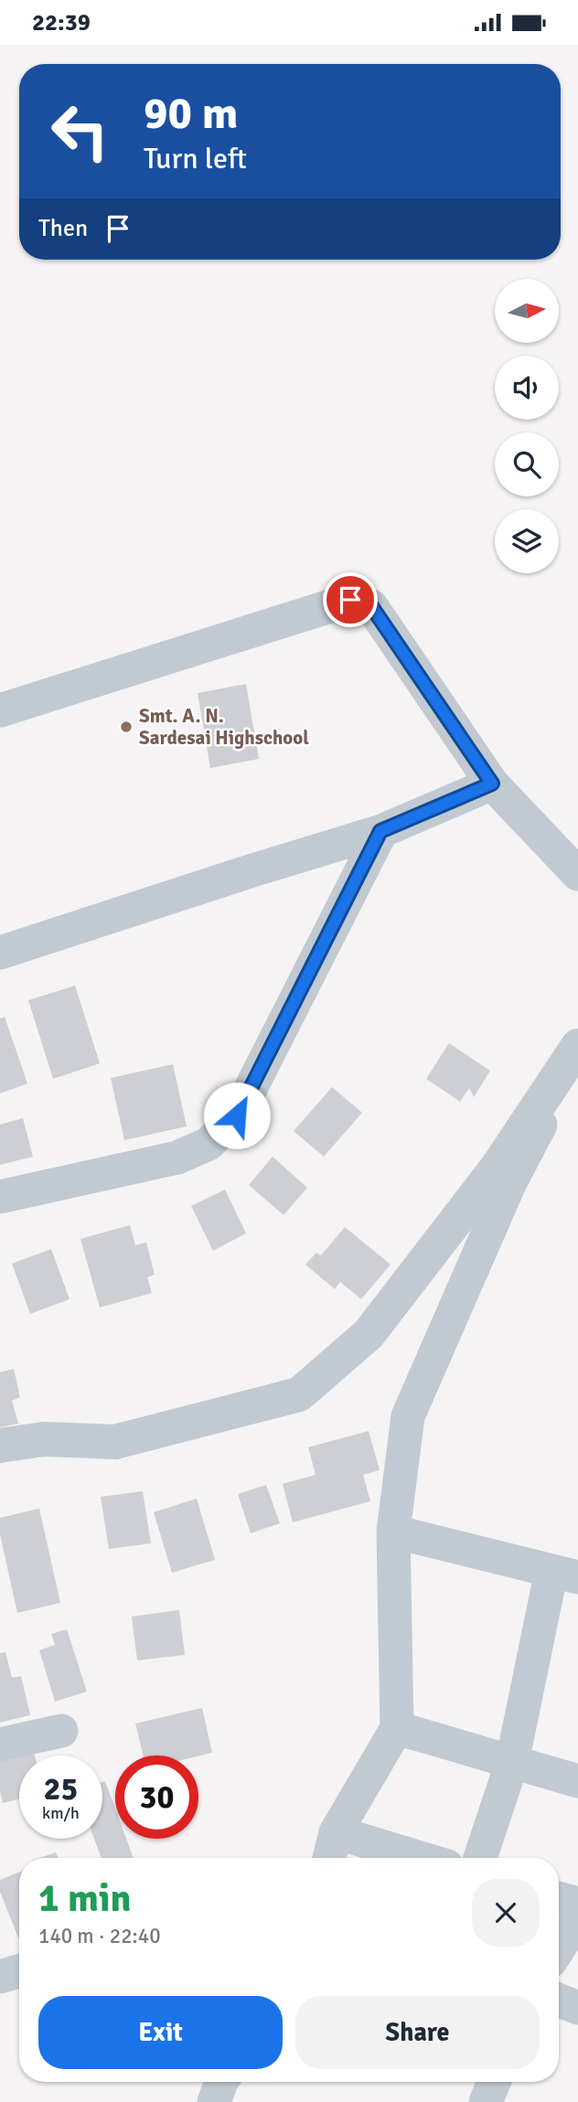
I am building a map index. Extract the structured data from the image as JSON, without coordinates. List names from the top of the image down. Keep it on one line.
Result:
{"places":["Smt. A. N. Sardesai Highschool"],"north":"right","page":{"status":"22:39","turn":["90 m","Turn left"],"then":"Then","speed":"25 km/h","limit":"30","heading":["1 min","140 m · 22:40"],"buttons":["Exit","Share"]}}
